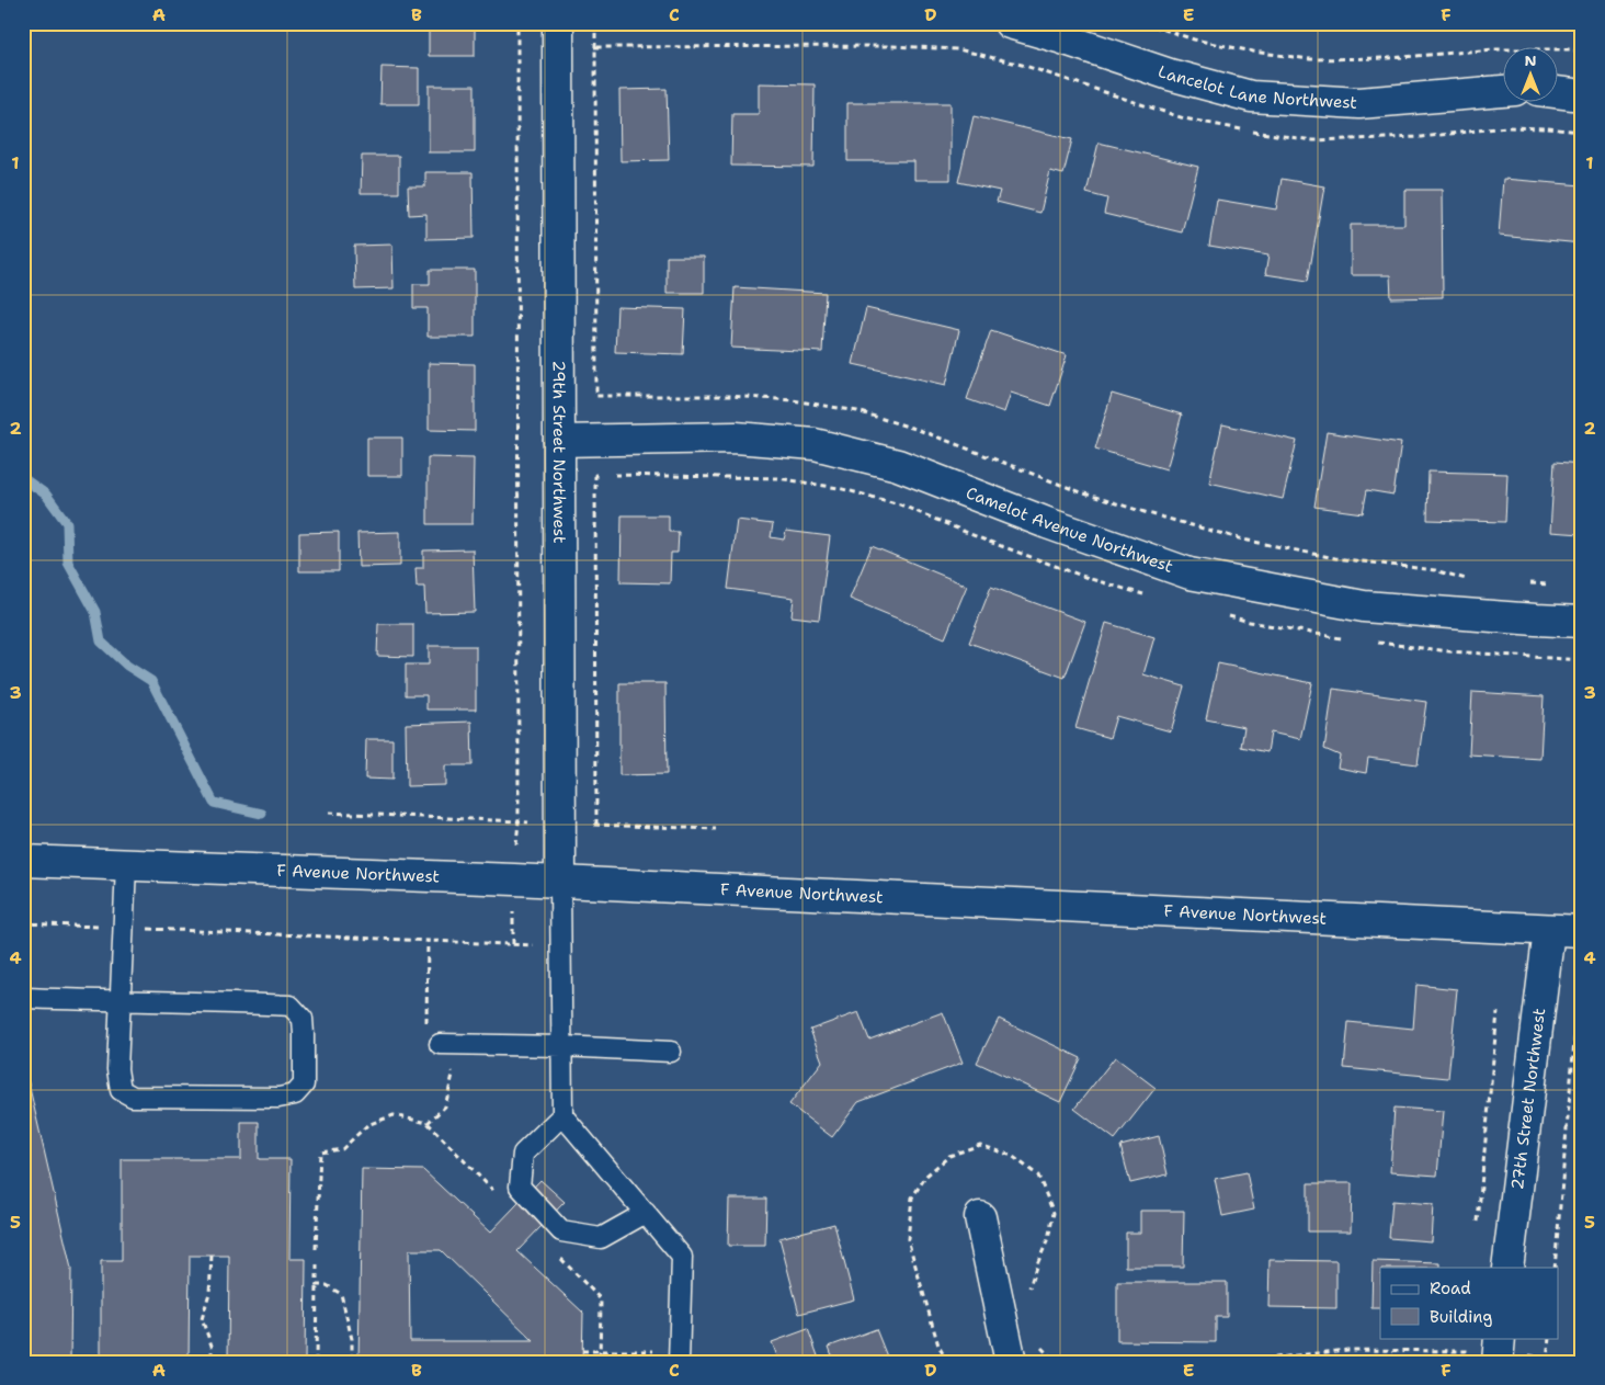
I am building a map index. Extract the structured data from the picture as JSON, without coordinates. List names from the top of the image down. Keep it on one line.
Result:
{"streets":{"street":["Lancelot Lane Northwest","29th Street Northwest","Camelot Avenue Northwest","F Avenue Northwest","27th Street Northwest"]},"crossings":[["29th Street Northwest","Camelot Avenue Northwest"],["29th Street Northwest","F Avenue Northwest"],["F Avenue Northwest","27th Street Northwest"]],"legend":["Road","Building"],"north":"top","grid":{"columns":["A","B","C","D","E","F"],"rows":["1","2","3","4","5"]}}
